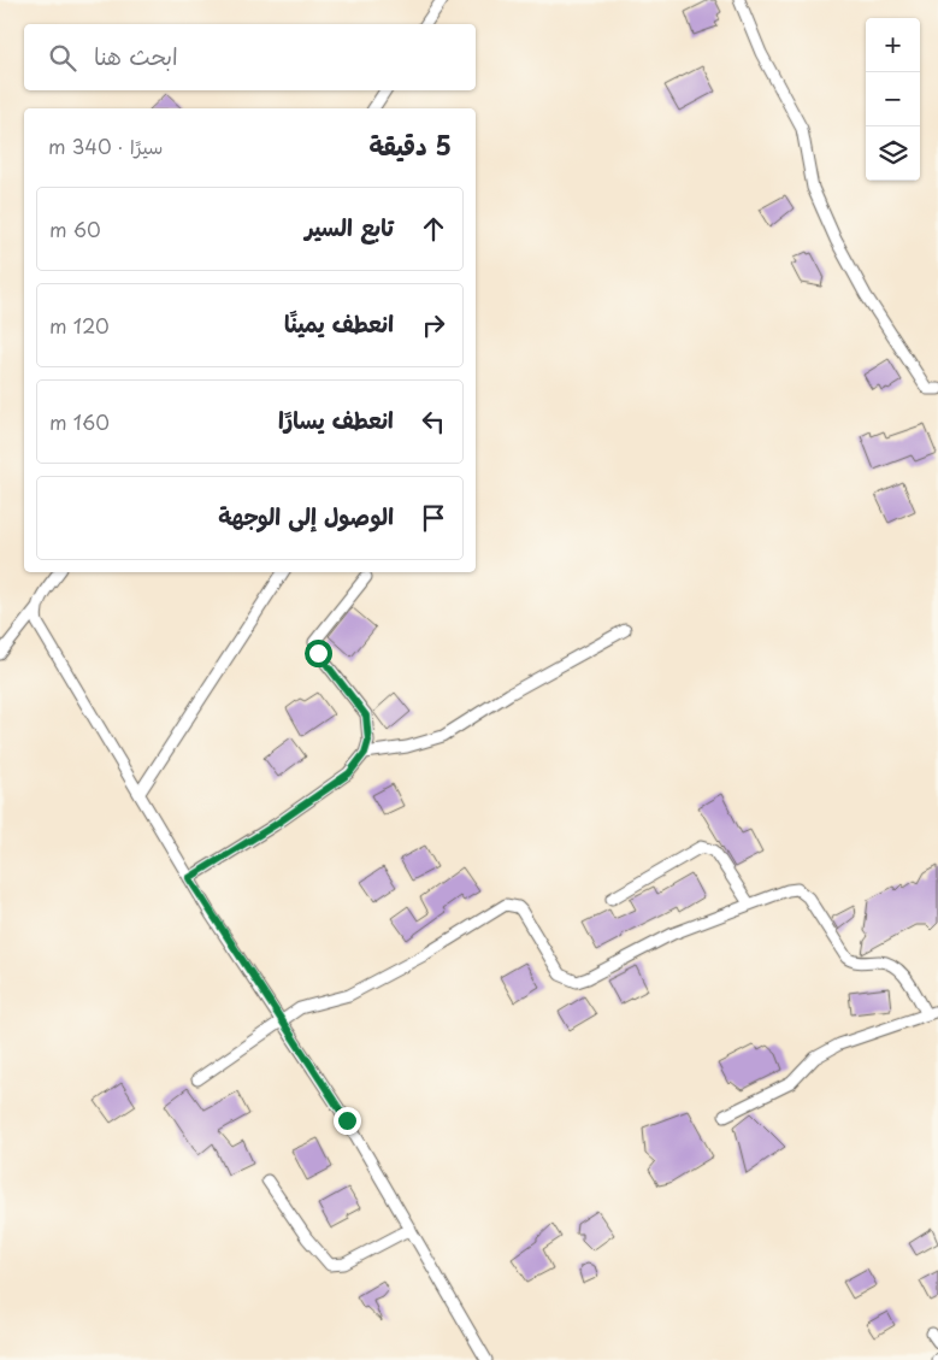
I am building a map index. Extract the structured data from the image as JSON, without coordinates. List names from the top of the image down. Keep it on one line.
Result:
{"page":{"map_buttons":["+","−"],"search":"ابحث هنا","heading":["5 دقيقة","سيرًا · 340 m"],"list":[["تابع السير","60 m"],["انعطف يمينًا","120 m"],["انعطف يسارًا","160 m"],"الوصول إلى الوجهة"]}}
